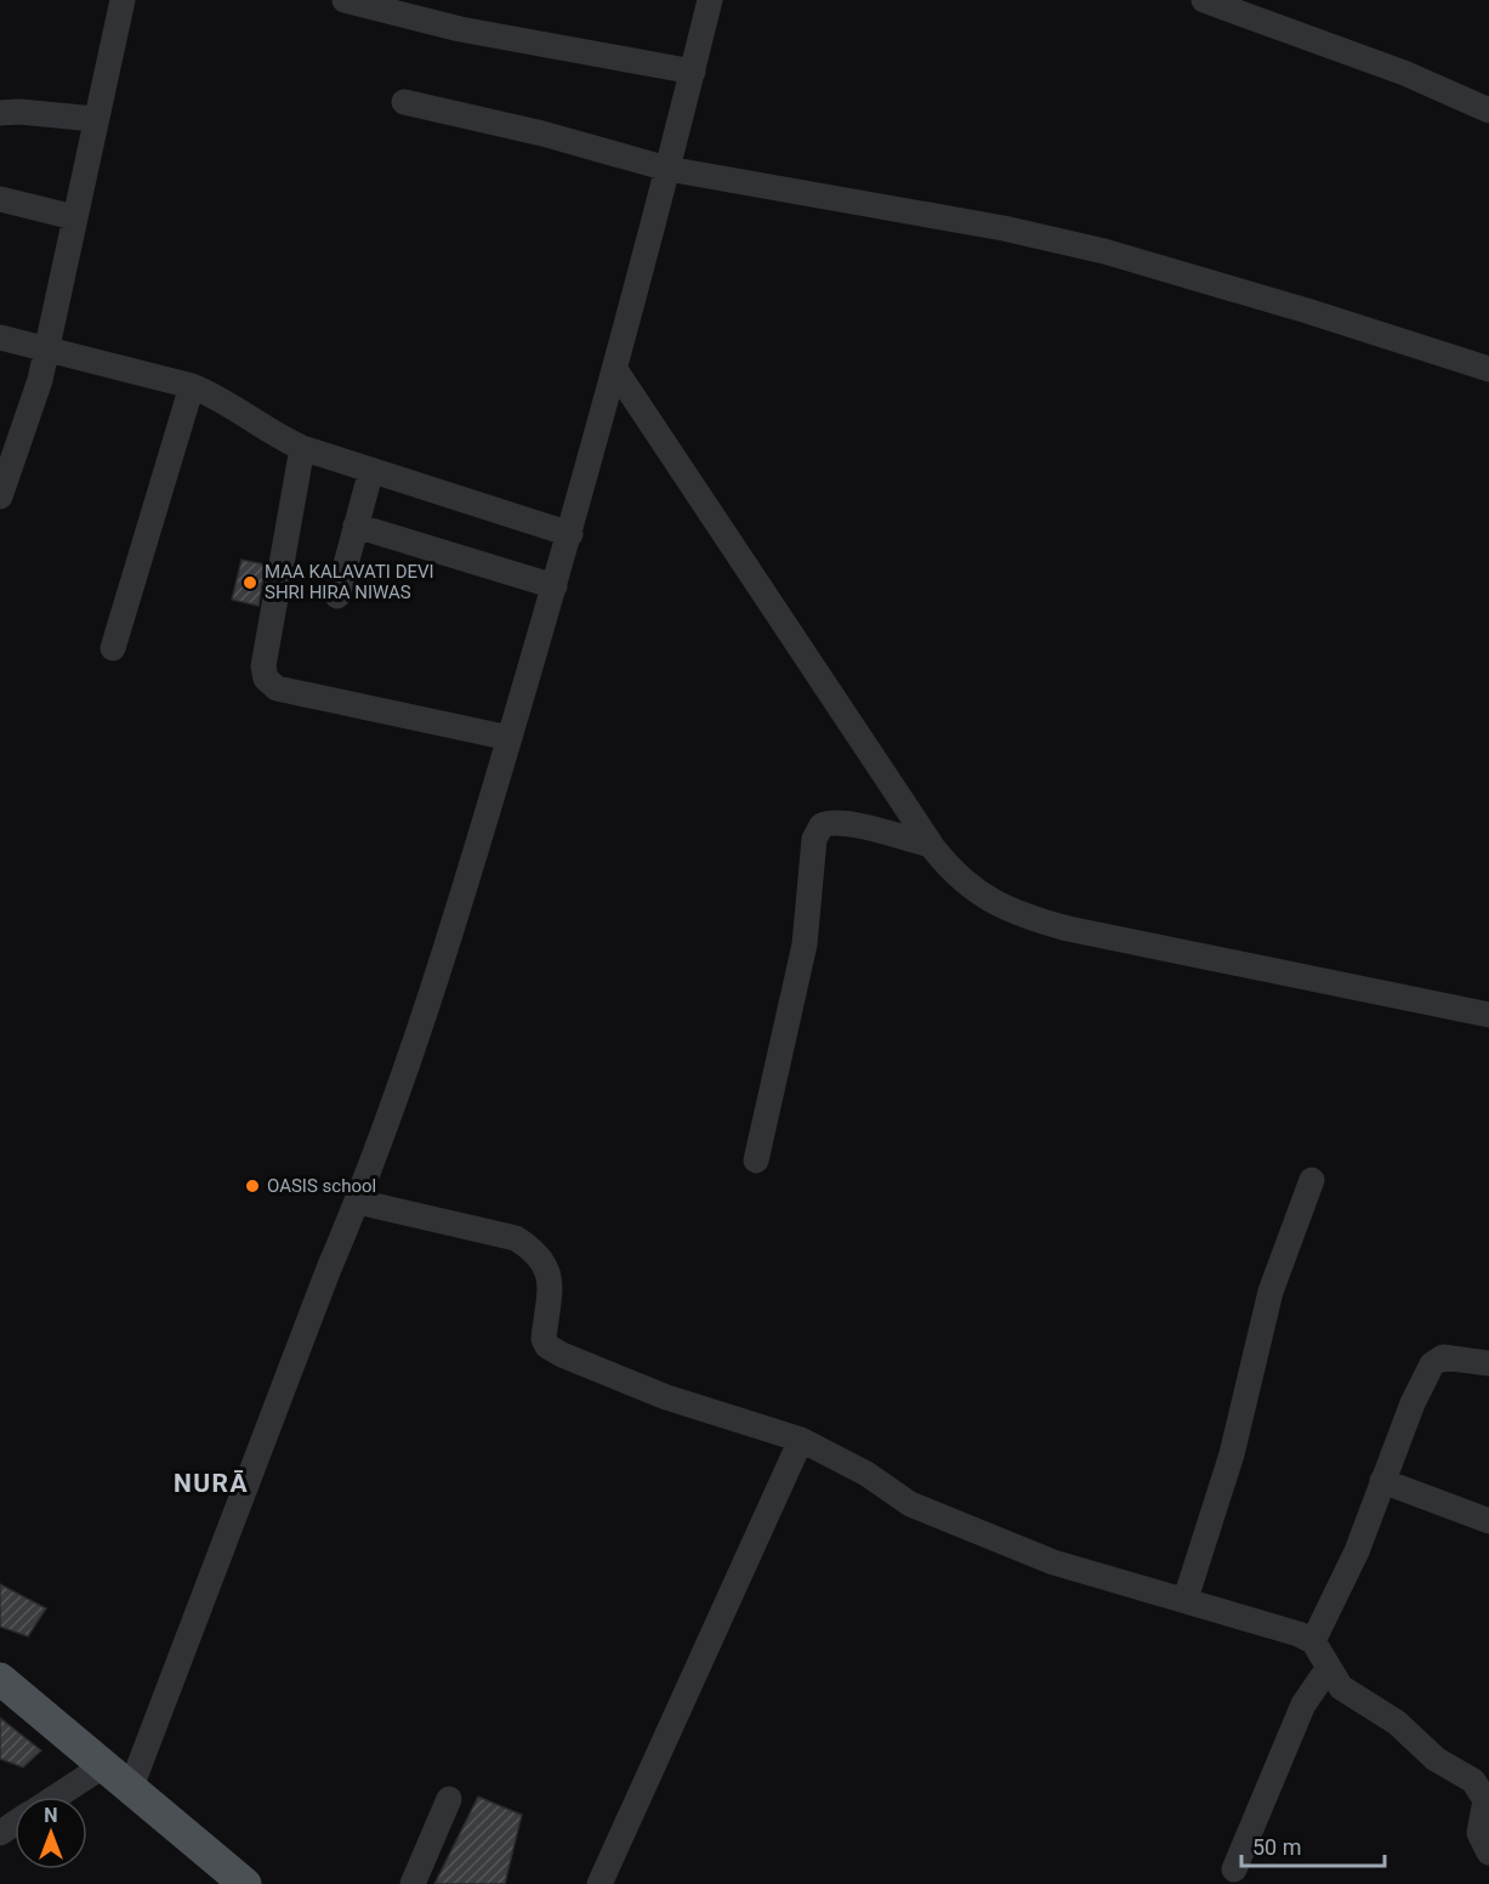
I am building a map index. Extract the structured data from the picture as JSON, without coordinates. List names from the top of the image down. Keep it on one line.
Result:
{"districts":["NURĀ"],"places":["MAA KALAVATI DEVI SHRI HIRA NIWAS","OASIS school"],"scale_bar":"50 m","north":"top"}
